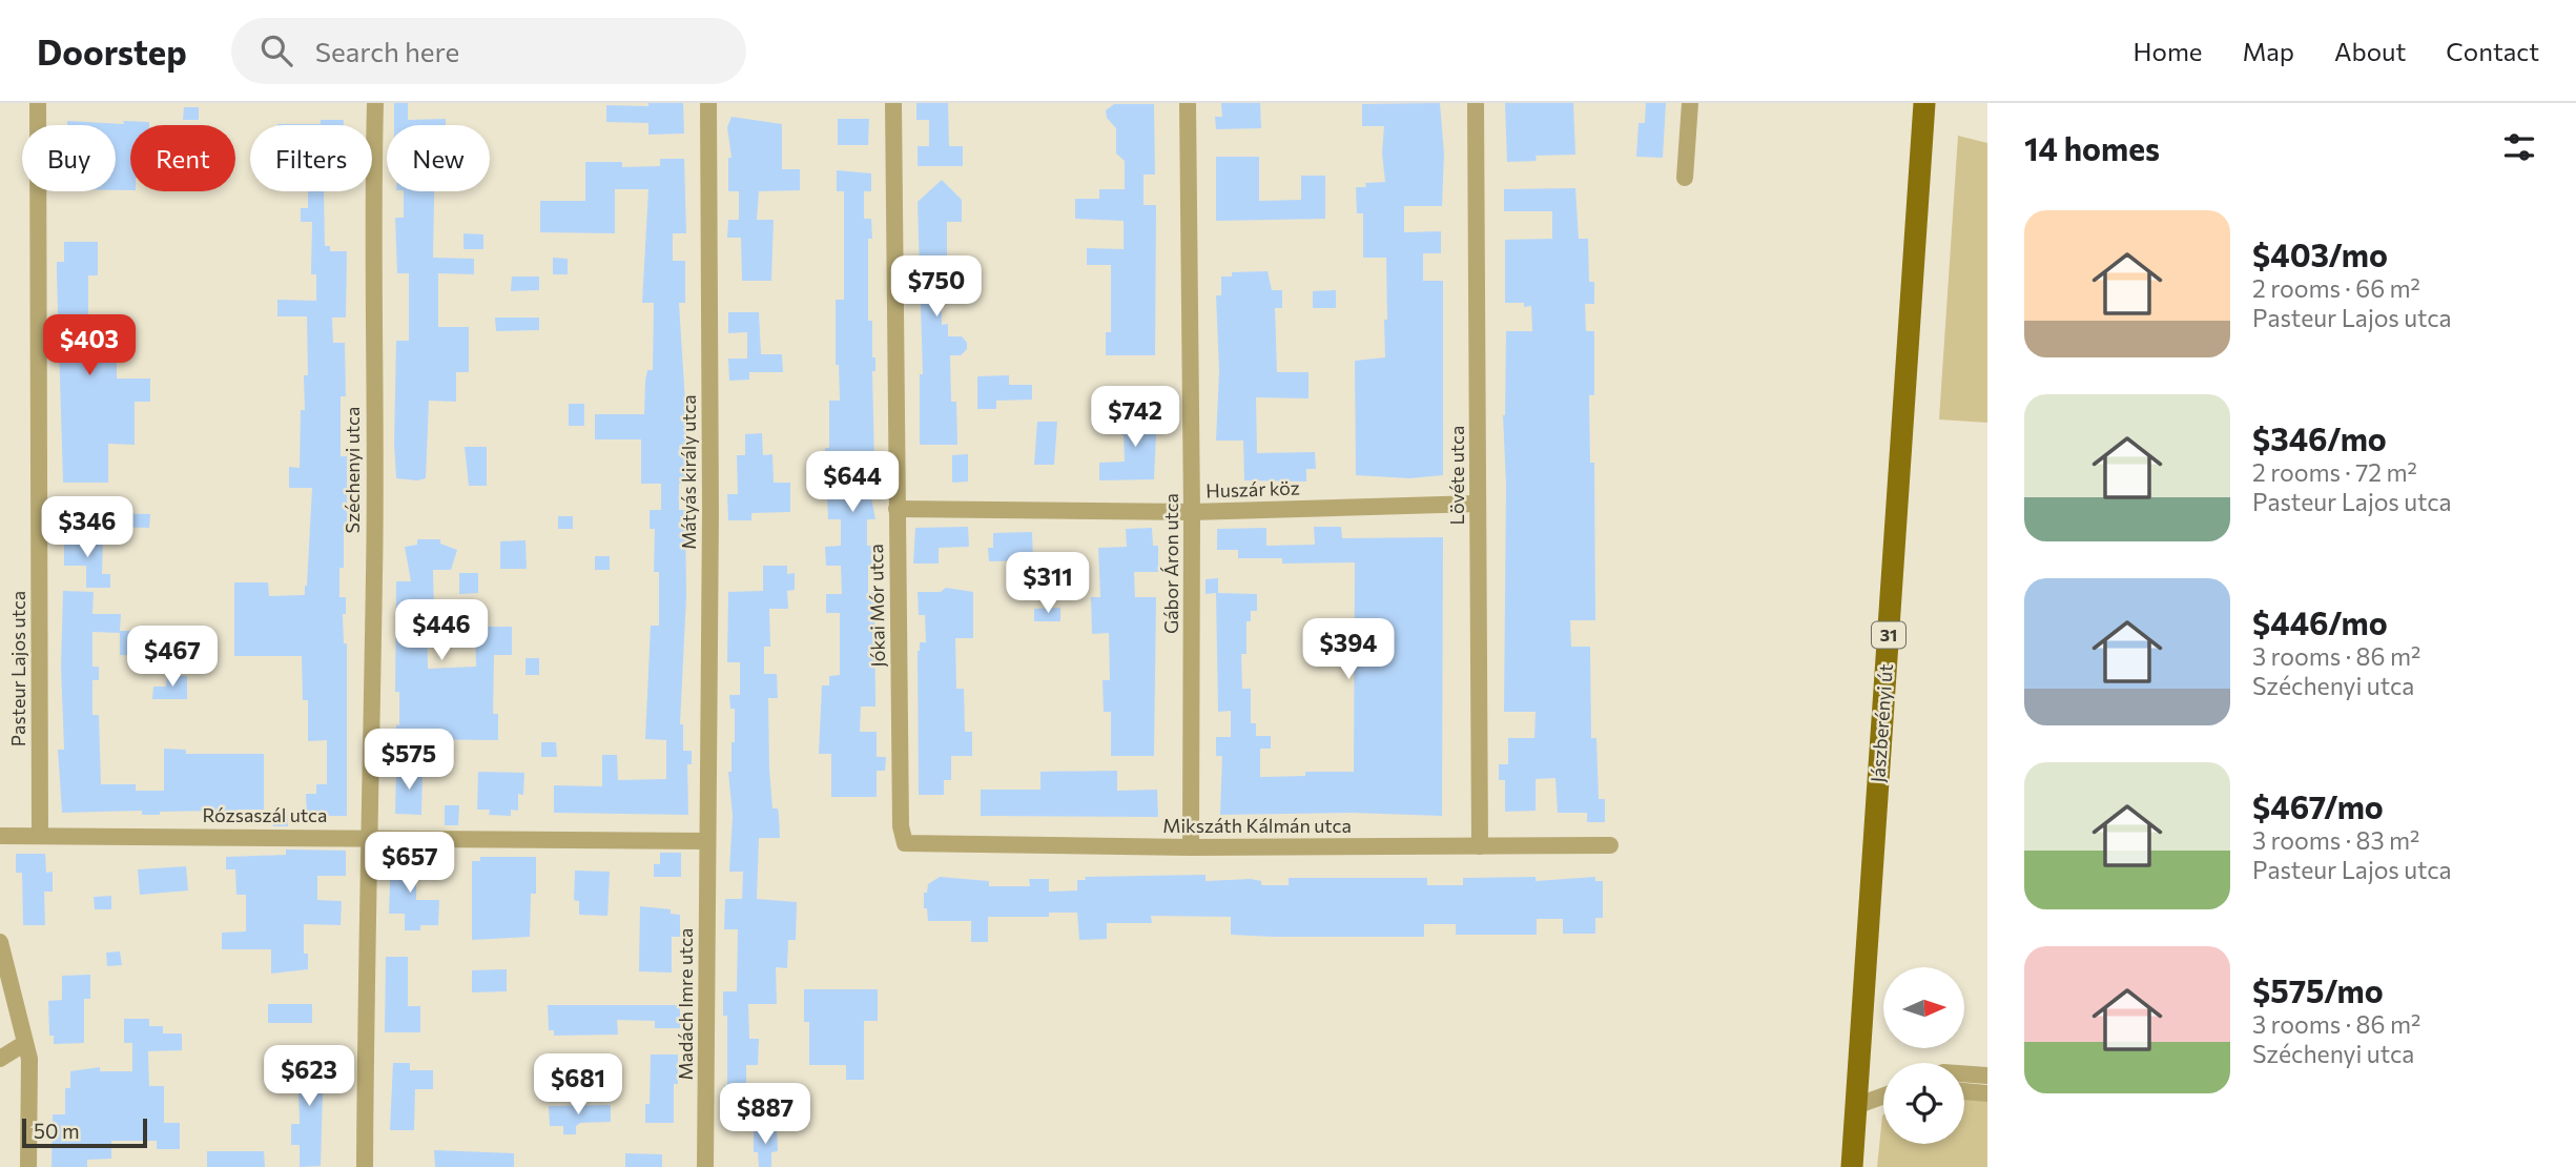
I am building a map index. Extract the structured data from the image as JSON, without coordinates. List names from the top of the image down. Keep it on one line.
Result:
{"streets":{"main road":["31","Jászberényi út"],"street":["Széchenyi utca","Mátyás király utca","Lövéte utca","Huszár köz","Gábor Áron utca","Jókai Mór utca","Pasteur Lajos utca","Rózsaszál utca","Mikszáth Kálmán utca","Madách Imre utca"]},"crossings":[["Széchenyi utca","Rózsaszál utca"],["Mátyás király utca","Rózsaszál utca"],["Mátyás király utca","Madách Imre utca"],["Lövéte utca","Huszár köz"],["Lövéte utca","Mikszáth Kálmán utca"],["Huszár köz","Gábor Áron utca"],["Huszár köz","Jókai Mór utca"],["Gábor Áron utca","Mikszáth Kálmán utca"],["Jókai Mór utca","Mikszáth Kálmán utca"],["Pasteur Lajos utca","Rózsaszál utca"],["Rózsaszál utca","Madách Imre utca"]],"scale_bar":"50 m","north":"right","page":{"header":"Doorstep","search":"Search here","nav":["Home","Map","About","Contact"],"heading":"14 homes","chip":["Buy","Rent","Filters","New"],"list":[{"name":"$403/mo","note":"2 rooms · 66 m² · Pasteur Lajos utca"},{"name":"$346/mo","note":"2 rooms · 72 m² · Pasteur Lajos utca"},{"name":"$446/mo","note":"3 rooms · 86 m² · Széchenyi utca"},{"name":"$467/mo","note":"3 rooms · 83 m² · Pasteur Lajos utca"},{"name":"$575/mo","note":"3 rooms · 86 m² · Széchenyi utca"}],"price":["$750","$403","$742","$644","$346","$311","$446","$394","$467","$575","$657","$623","$681","$887"],"scale":"50 m"}}
